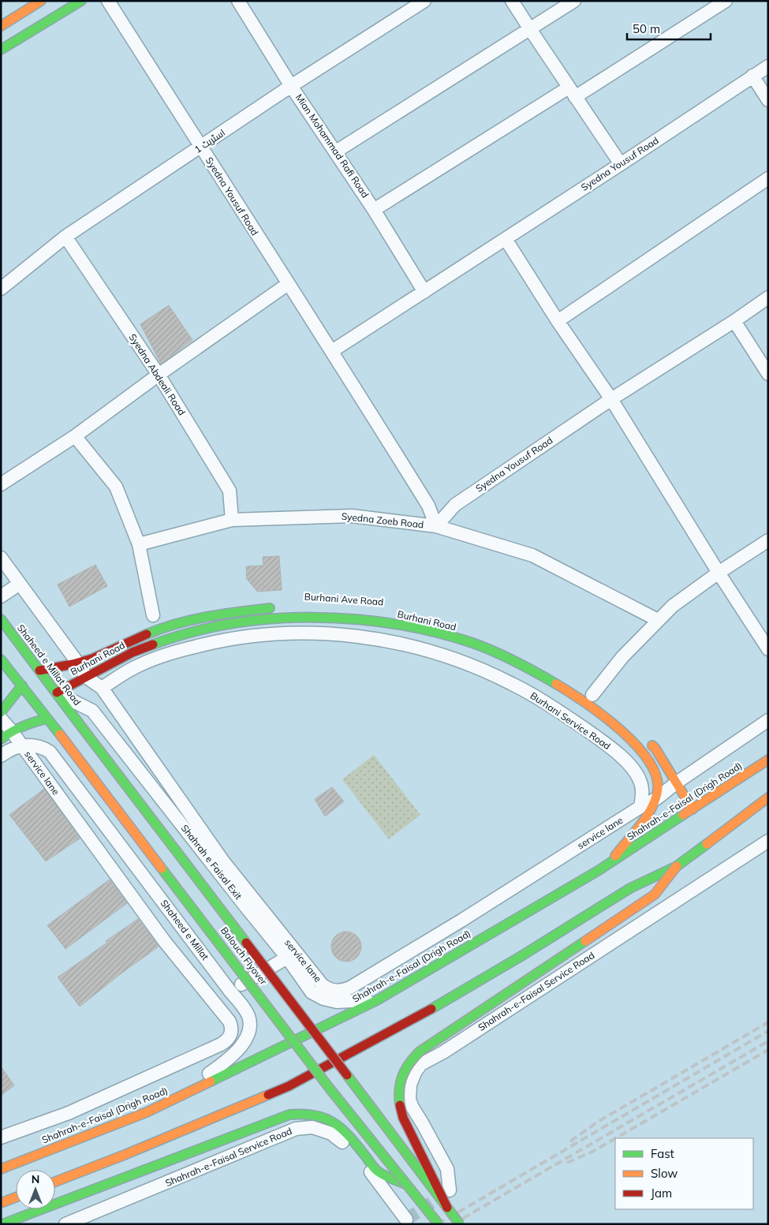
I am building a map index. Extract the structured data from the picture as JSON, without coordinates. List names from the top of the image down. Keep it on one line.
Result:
{"streets":{"main road":["Burhani Road","Shaheed e Millat Road","Shahrah-e-Faisal (Drigh Road)","Balouch Flyover"],"street":["اسٹریٹ 1","Mian Mohammad Rafi Road","Syedna Yousuf Road","Syedna Abdeali Road","Syedna Zoeb Road","Burhani Service Road","service lane","Shahrah e Faisal Exit","Shaheed e Millat","Shahrah-e-Faisal Service Road"]},"crossings":[["اسٹریٹ 1","Mian Mohammad Rafi Road"],["اسٹریٹ 1","Syedna Yousuf Road"],["اسٹریٹ 1","Syedna Abdeali Road"],["Mian Mohammad Rafi Road","Syedna Yousuf Road"],["Syedna Yousuf Road","Syedna Zoeb Road"],["Syedna Abdeali Road","Syedna Zoeb Road"],["Burhani Road","Shaheed e Millat Road"],["Burhani Road","service lane"],["Burhani Road","Shahrah e Faisal Exit"],["Shaheed e Millat Road","Shahrah e Faisal Exit"],["Shaheed e Millat Road","Balouch Flyover"],["Burhani Service Road","service lane"],["service lane","Shaheed e Millat"],["Shahrah-e-Faisal (Drigh Road)","Shahrah e Faisal Exit"],["Shahrah-e-Faisal (Drigh Road)","Shaheed e Millat"]],"legend":["Fast","Slow","Jam"],"scale_bar":"50 m","north":"top"}
